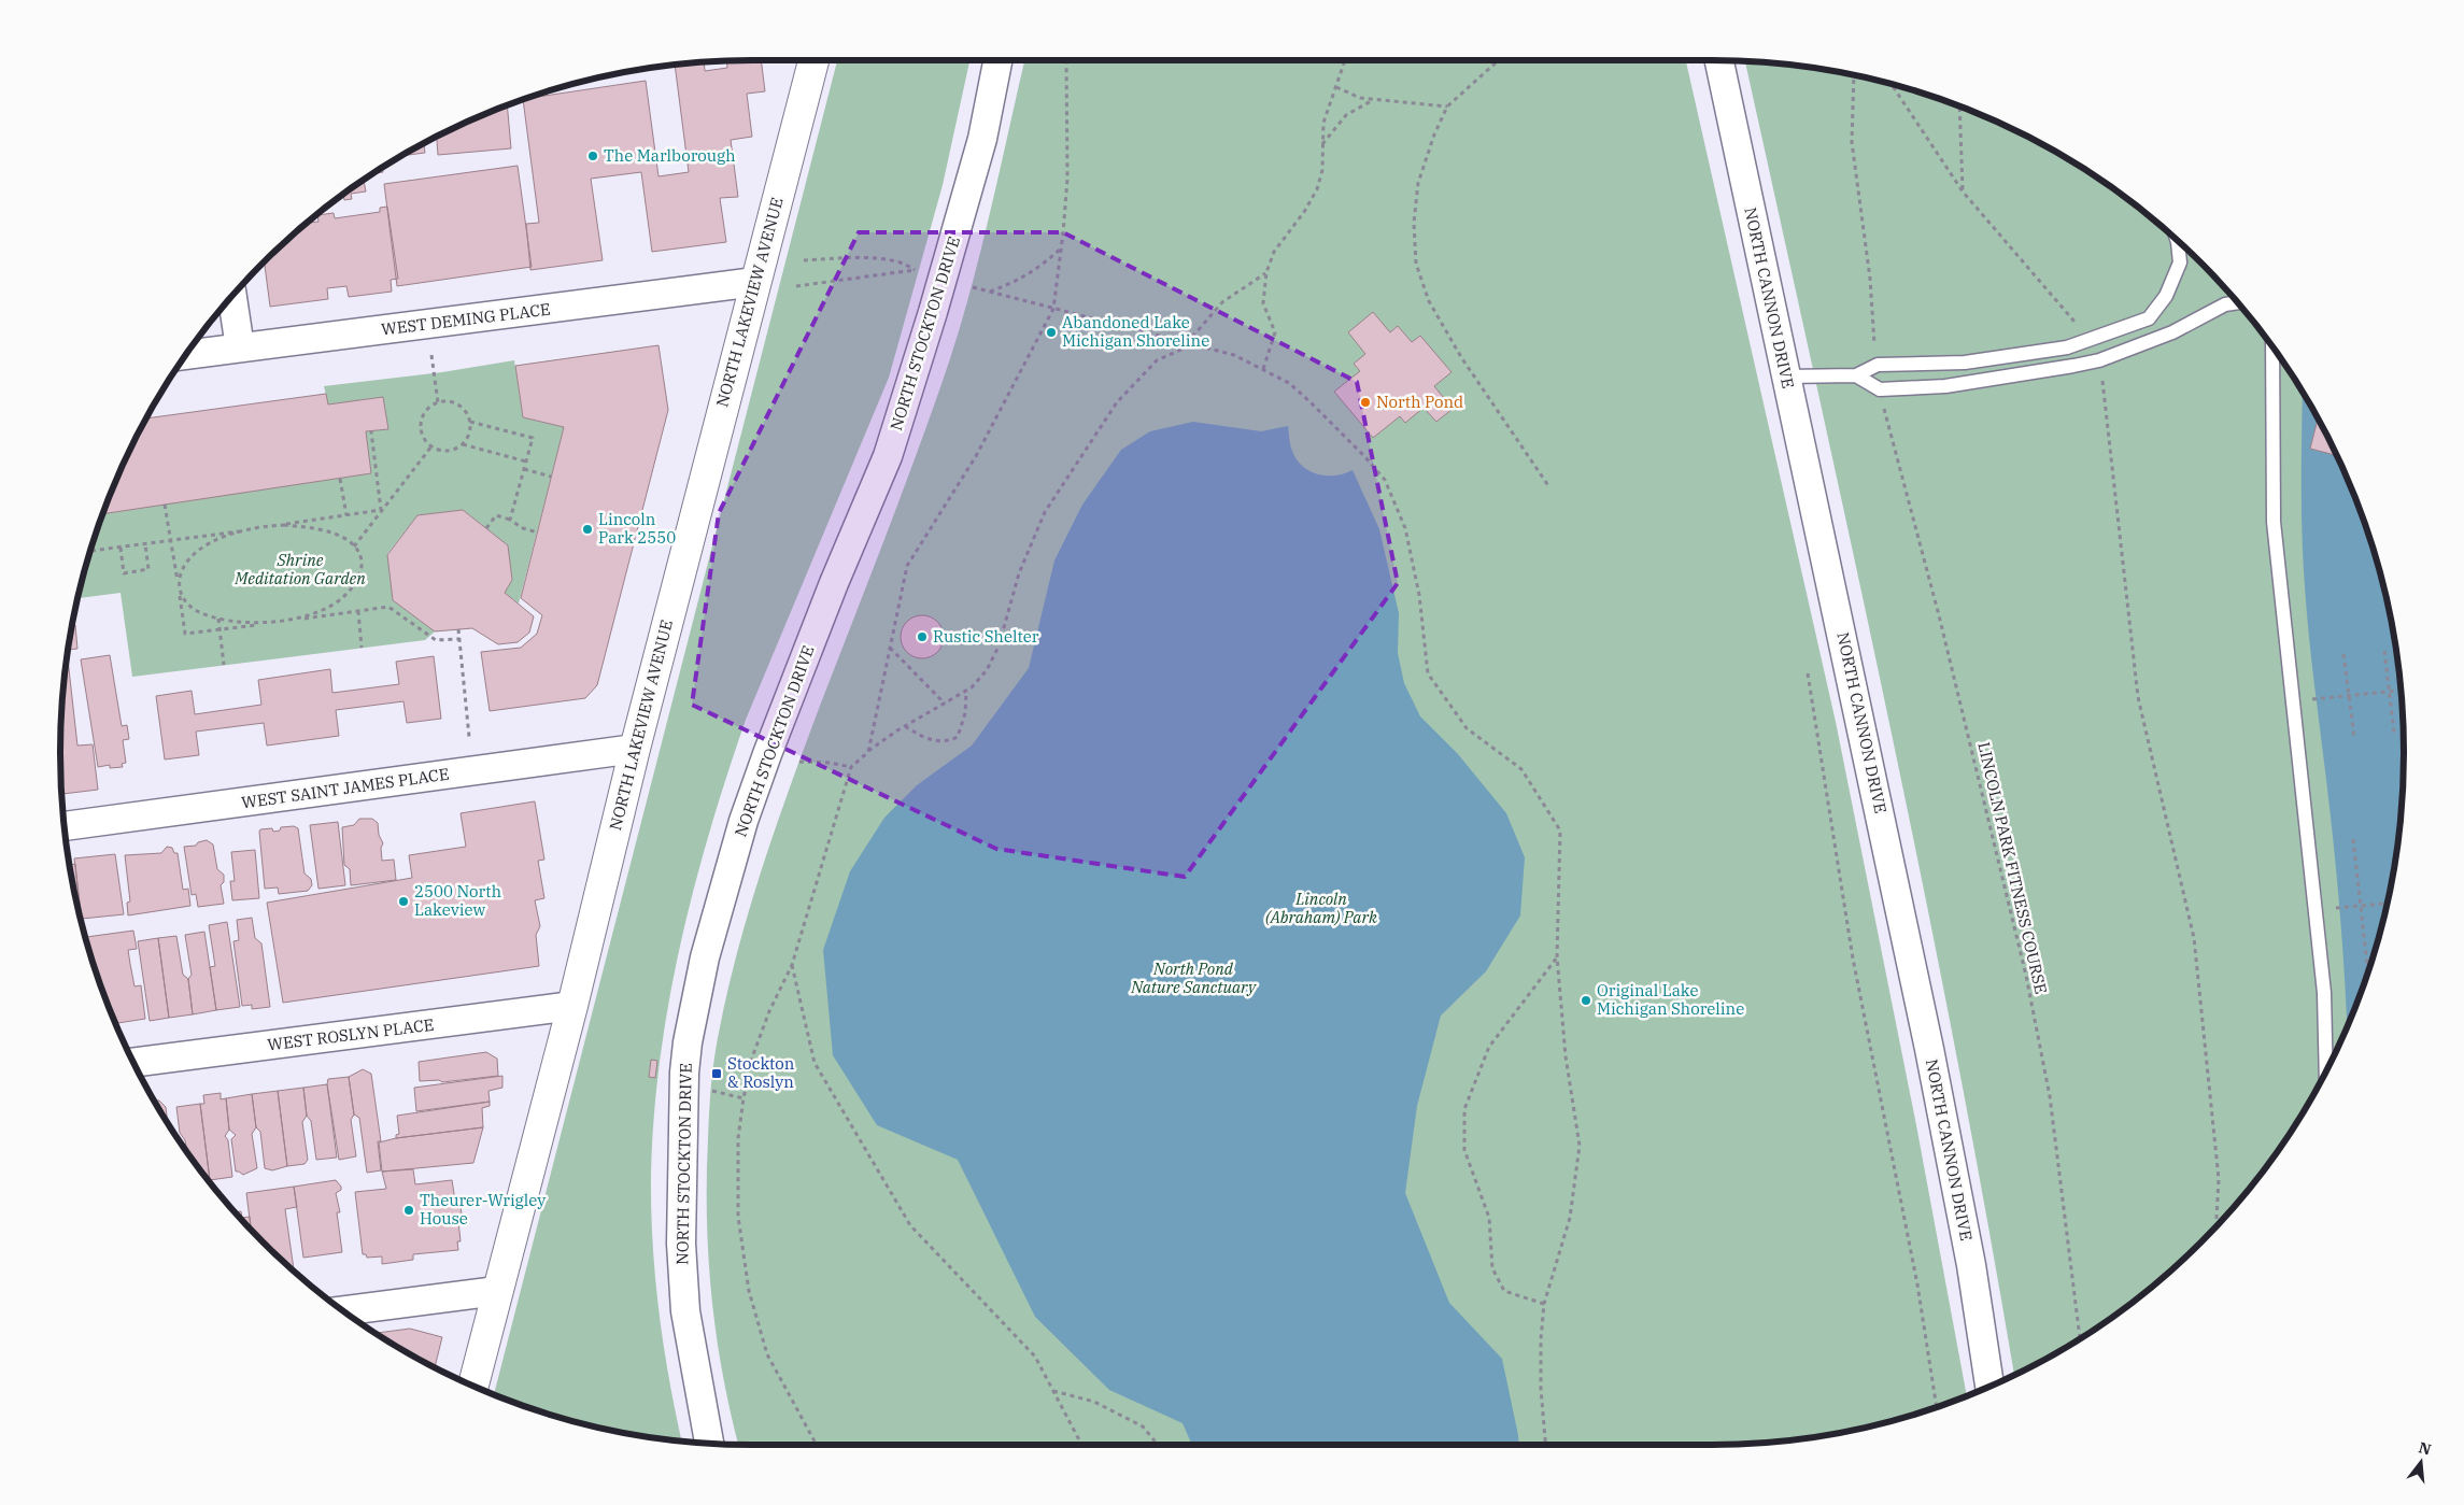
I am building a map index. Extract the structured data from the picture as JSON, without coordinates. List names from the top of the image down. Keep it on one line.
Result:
{"streets":{"main road":["NORTH LAKEVIEW AVENUE"],"street":["NORTH CANNON DRIVE","WEST DEMING PLACE","NORTH STOCKTON DRIVE","WEST SAINT JAMES PLACE","WEST ROSLYN PLACE"],"path":["LINCOLN PARK FITNESS COURSE"]},"crossings":[["NORTH LAKEVIEW AVENUE","WEST DEMING PLACE"],["NORTH LAKEVIEW AVENUE","WEST SAINT JAMES PLACE"],["NORTH LAKEVIEW AVENUE","WEST ROSLYN PLACE"]],"parks":["Shrine Meditation Garden","Lincoln (Abraham) Park","North Pond Nature Sanctuary"],"places":{"other":["The Marlborough","Abandoned Lake Michigan Shoreline","North Pond","Lincoln Park 2550","Rustic Shelter","2500 North Lakeview","Original Lake Michigan Shoreline","Theurer-Wrigley House"],"transit":["Stockton & Roslyn"]},"north":"top"}
